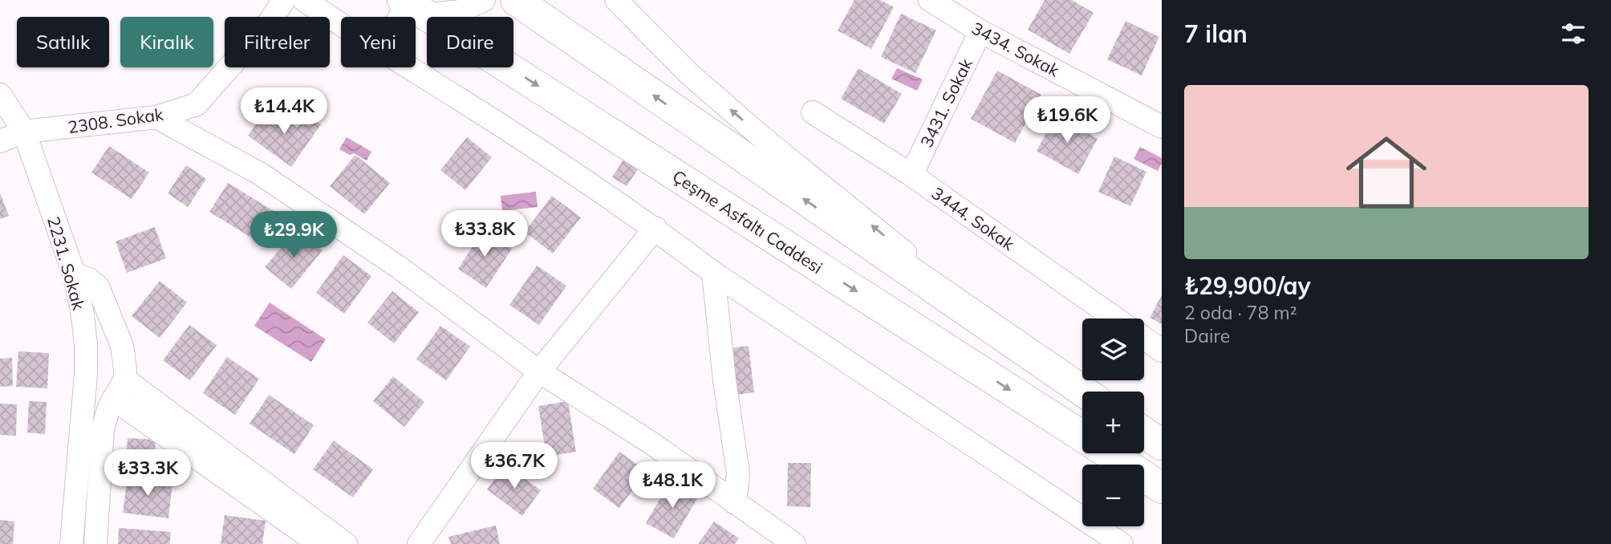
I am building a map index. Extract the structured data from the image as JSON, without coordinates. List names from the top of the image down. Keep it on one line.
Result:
{"streets":{"highway":["Çeşme Asfaltı Caddesi"],"street":["3434. Sokak","3431. Sokak","2308. Sokak","3444. Sokak","2231. Sokak"]},"crossings":[["3434. Sokak","3431. Sokak"],["3431. Sokak","3444. Sokak"],["2308. Sokak","2231. Sokak"]],"page":{"heading":"7 ilan","chip":["Satılık","Kiralık","Filtreler","Yeni","Daire"],"list":[{"name":"₺29,900/ay","note":"2 oda · 78 m² · Daire"}],"price":["₺14.4K","₺19.6K","₺33.8K","₺29.9K","₺36.7K","₺33.3K","₺48.1K"],"map_buttons":["+","−"]}}
